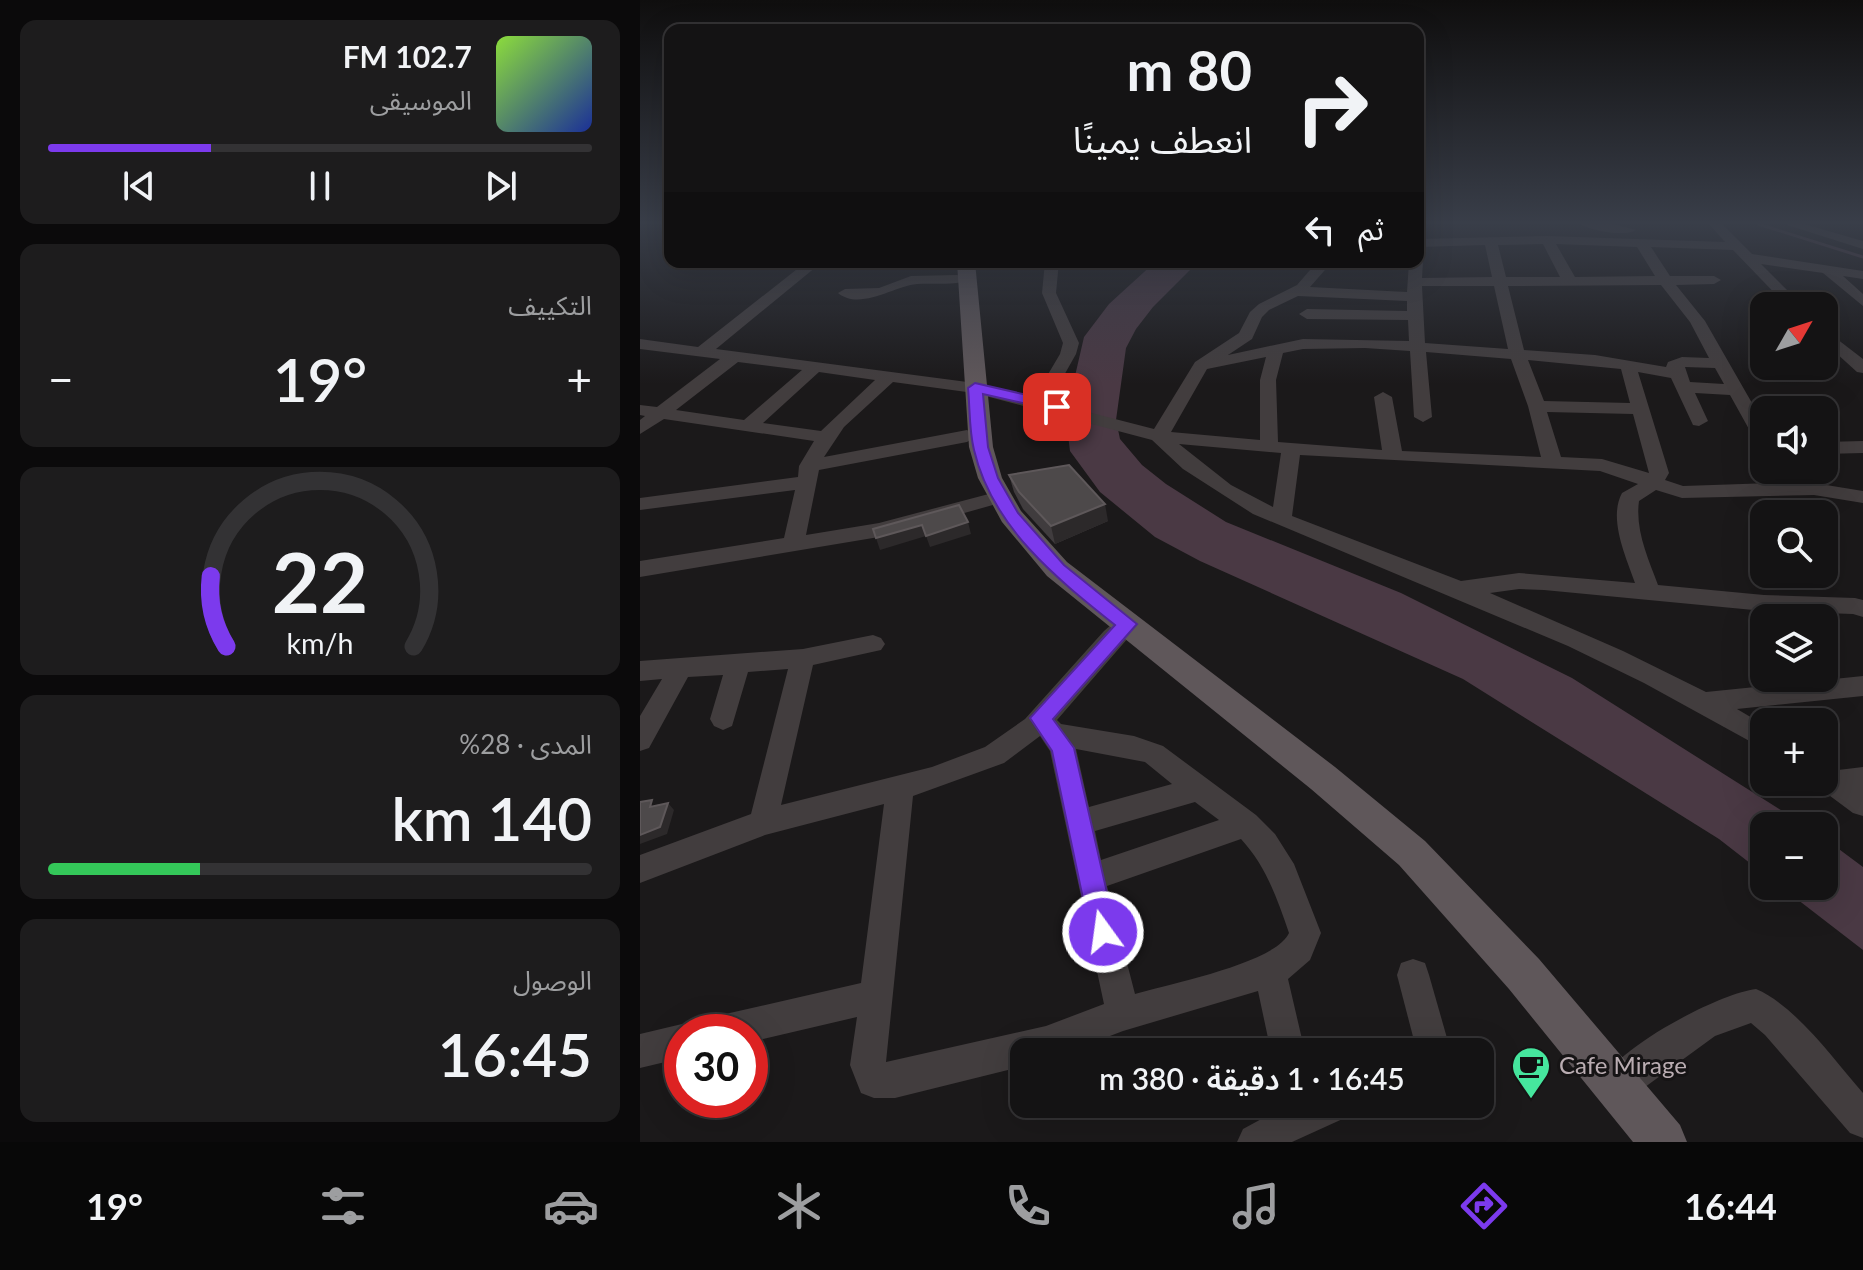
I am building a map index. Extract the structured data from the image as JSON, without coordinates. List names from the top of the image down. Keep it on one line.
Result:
{"places":{"cafe":["Cafe Mirage"]},"north":"top right","page":{"turn":["80 m","انعطف يمينًا"],"song":["102.7 FM","الموسيقى"],"then":"ثم","tile":["التكييف",["المدى · 28%","140 km"],["الوصول","16:45"]],"map_buttons":["+","−"],"heat":["−","19°","+"],"limit":"30","trip":"16:45 · 1 دقيقة · 380 m","tabs":["16:44","19°"],"gauge":["22","km/h"]}}
